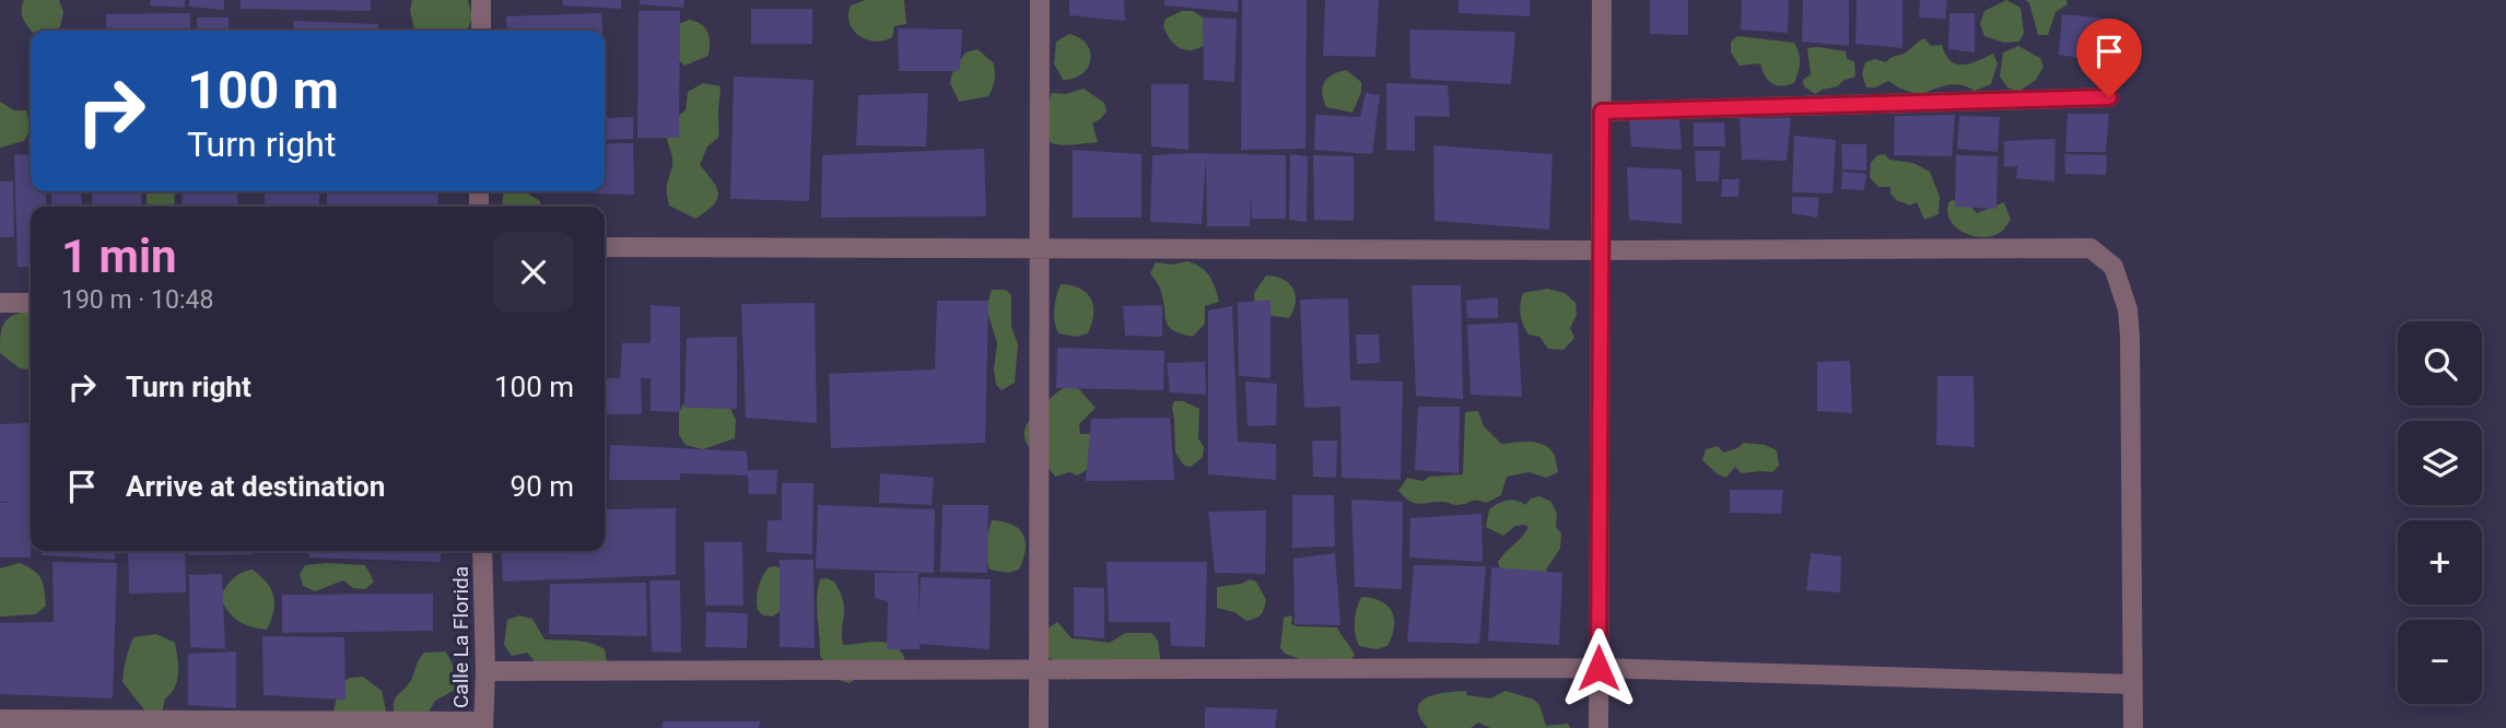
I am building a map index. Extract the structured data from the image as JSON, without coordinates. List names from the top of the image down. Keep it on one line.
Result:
{"streets":{"street":["Calle La Florida"]},"page":{"turn":["100 m","Turn right"],"heading":["1 min","190 m · 10:48"],"map_buttons":["+","−"],"list":[{"name":"Turn right","value":"100 m"},{"name":"Arrive at destination","value":"90 m"}]}}
